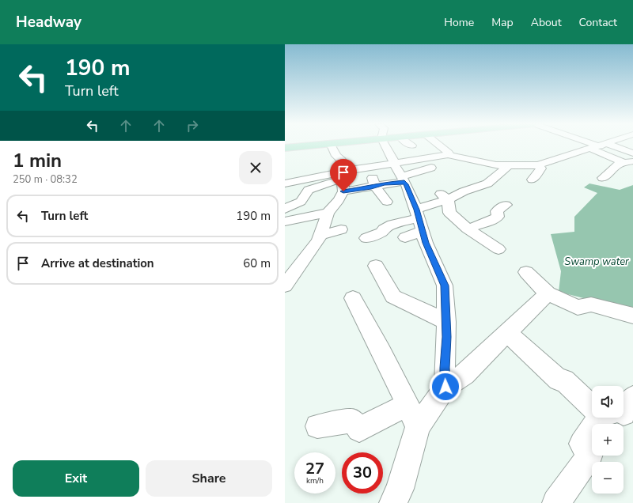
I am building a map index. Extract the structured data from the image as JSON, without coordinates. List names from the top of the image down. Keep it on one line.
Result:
{"water":["Swamp water"],"page":{"header":"Headway","nav":["Home","Map","About","Contact"],"turn":["190 m","Turn left"],"heading":["1 min","250 m · 08:32"],"list":[{"name":"Turn left","value":"190 m"},{"name":"Arrive at destination","value":"60 m"}],"map_buttons":["+","−"],"speed":"27 km/h","limit":"30","buttons":["Exit","Share"]}}
